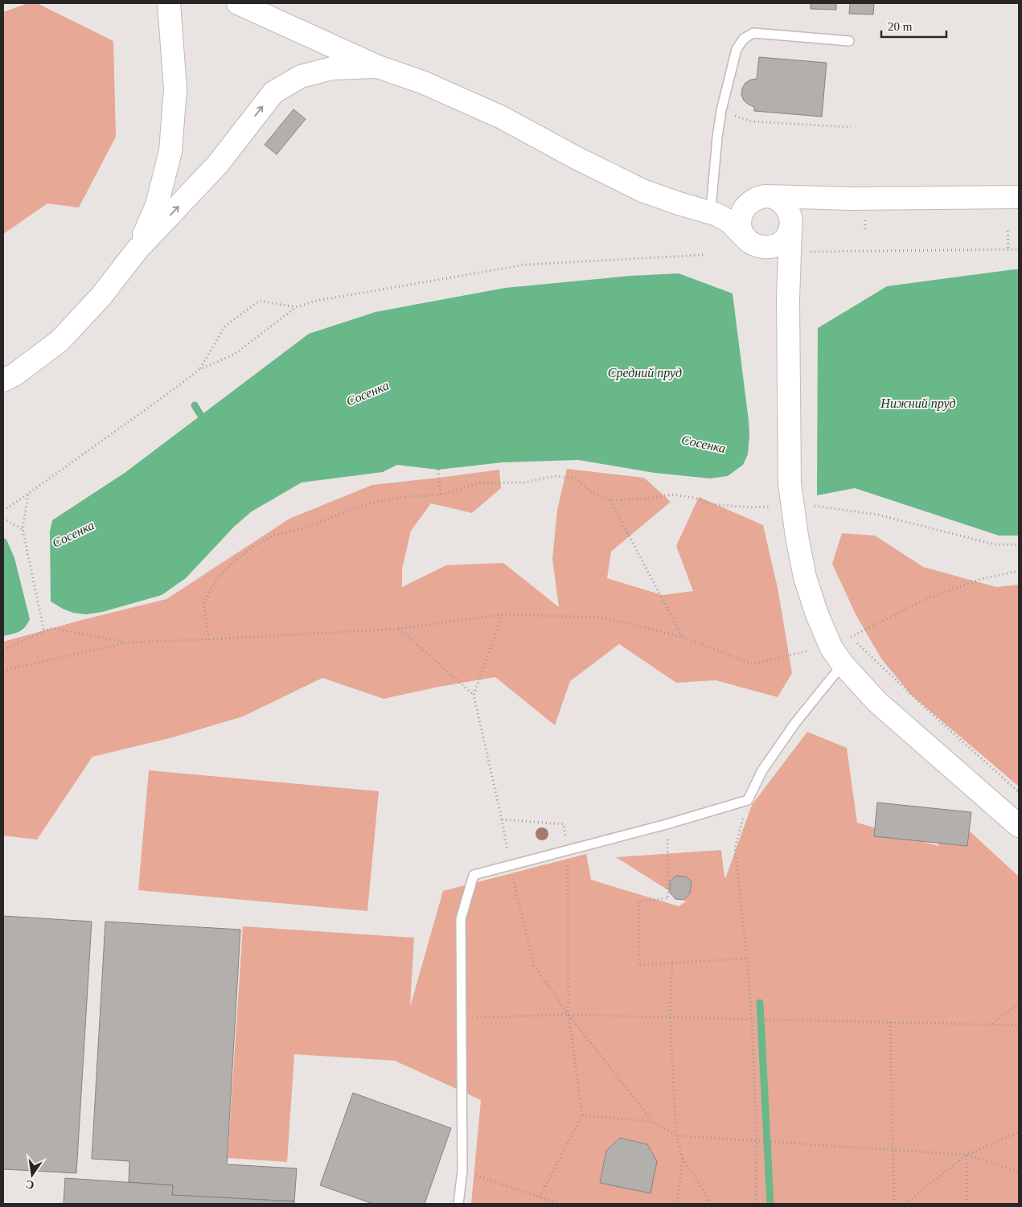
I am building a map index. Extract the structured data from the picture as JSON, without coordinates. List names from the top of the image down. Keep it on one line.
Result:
{"water":["Средний пруд","Сосенка","Нижний пруд"],"scale_bar":"20 m","north":"bottom"}
